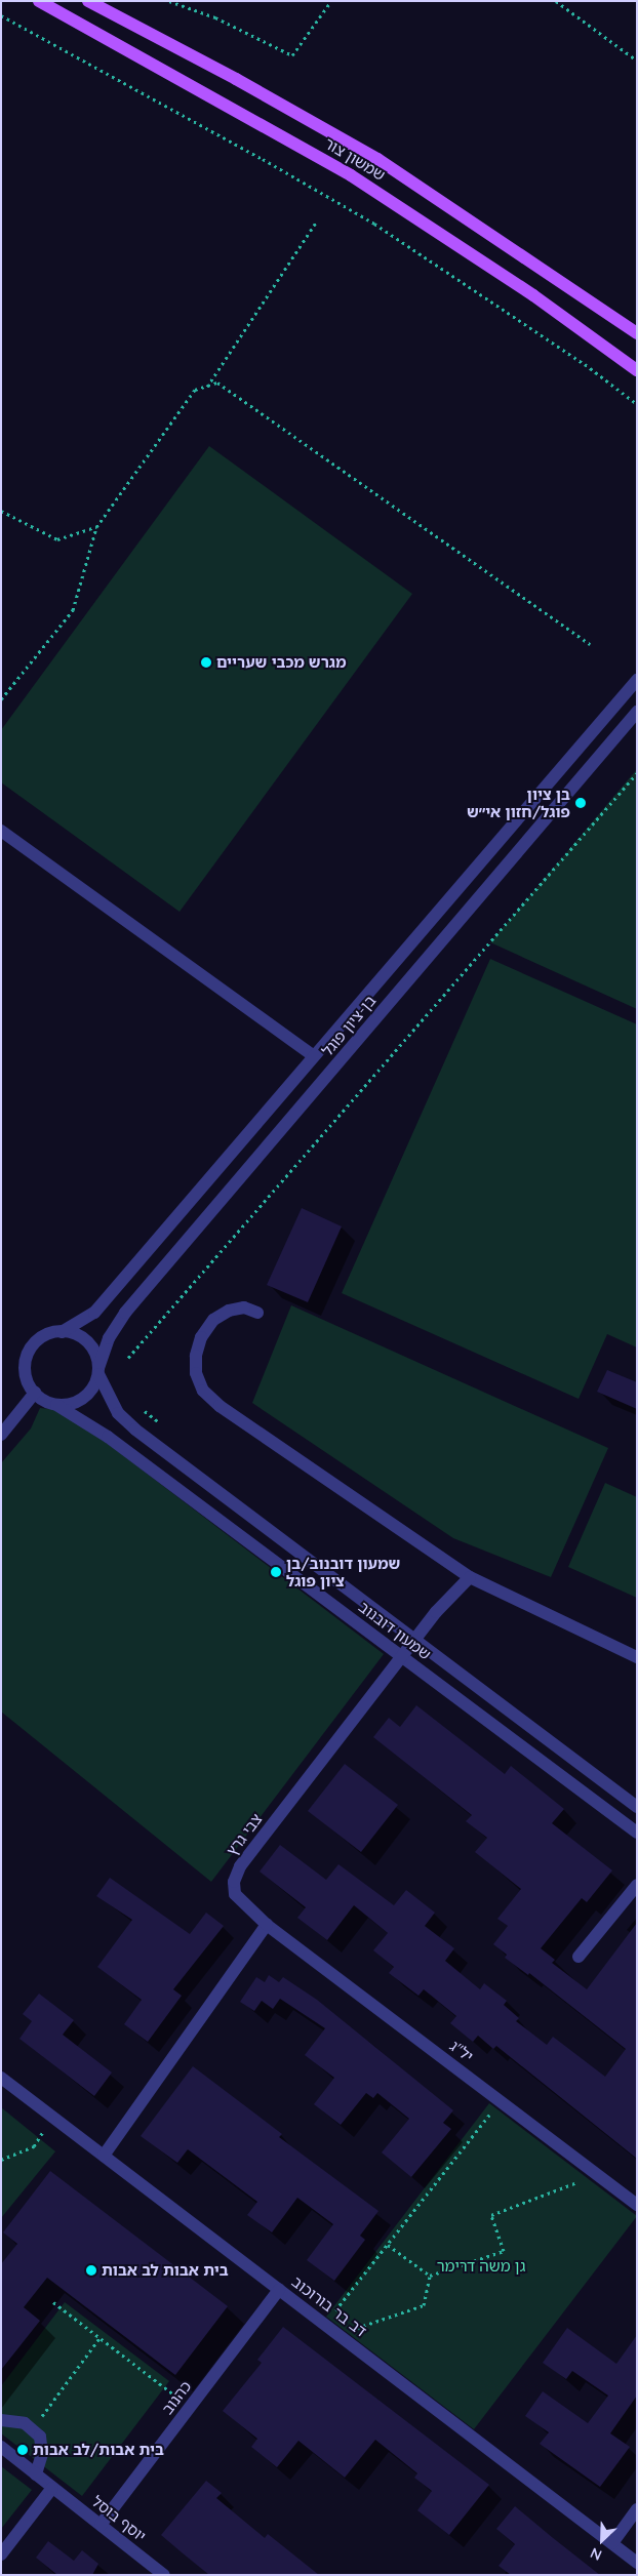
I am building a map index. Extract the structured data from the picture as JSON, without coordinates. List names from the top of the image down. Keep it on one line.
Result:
{"streets":{"main road":["שמשון צור"],"street":["בן-ציון פוגל","שמעון דובנוב","צבי גרץ","יל\"ג","דב בר בורוכוב","כהנוב","יוסף בוסל"]},"crossings":[["בן-ציון פוגל","שמעון דובנוב"],["שמעון דובנוב","צבי גרץ"],["צבי גרץ","יל\"ג"],["דב בר בורוכוב","כהנוב"],["כהנוב","יוסף בוסל"]],"parks":["גן משה דרימר"],"places":["מגרש מכבי שעריים","בן ציון פוגל/חזון אי״ש","שמעון דובנוב/בן ציון פוגל","בית אבות לב אבות","בית אבות/לב אבות"],"north":"bottom left"}
